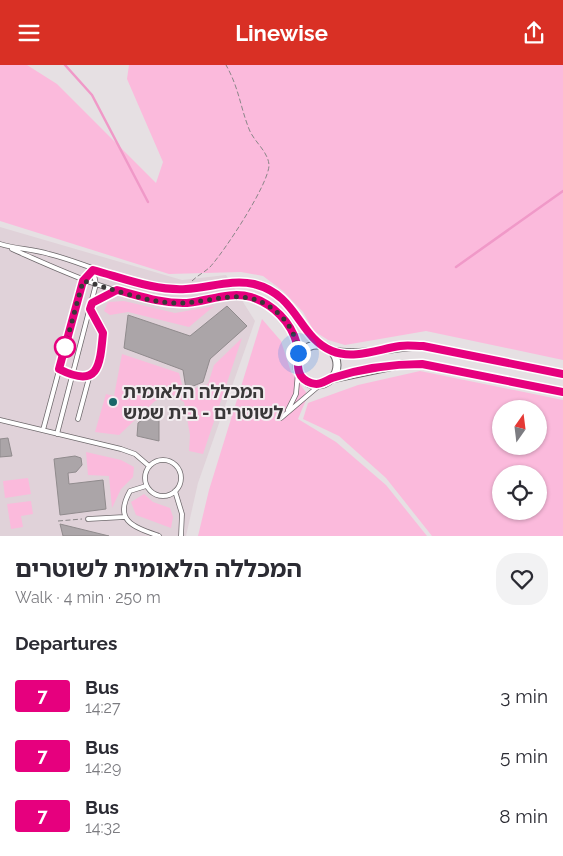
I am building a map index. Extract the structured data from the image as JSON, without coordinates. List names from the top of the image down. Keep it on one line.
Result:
{"places":["המכללה הלאומית לשוטרים - בית שמש"],"lines":["bus line 7"],"north":"top","page":{"header":"Linewise","heading":[["המכללה הלאומית לשוטרים","Walk · 4 min · 250 m"],"Departures"],"list":[{"mark":"7","name":"Bus","note":"14:27","value":"3 min"},{"mark":"7","name":"Bus","note":"14:29","value":"5 min"},{"mark":"7","name":"Bus","note":"14:32","value":"8 min"}]}}
